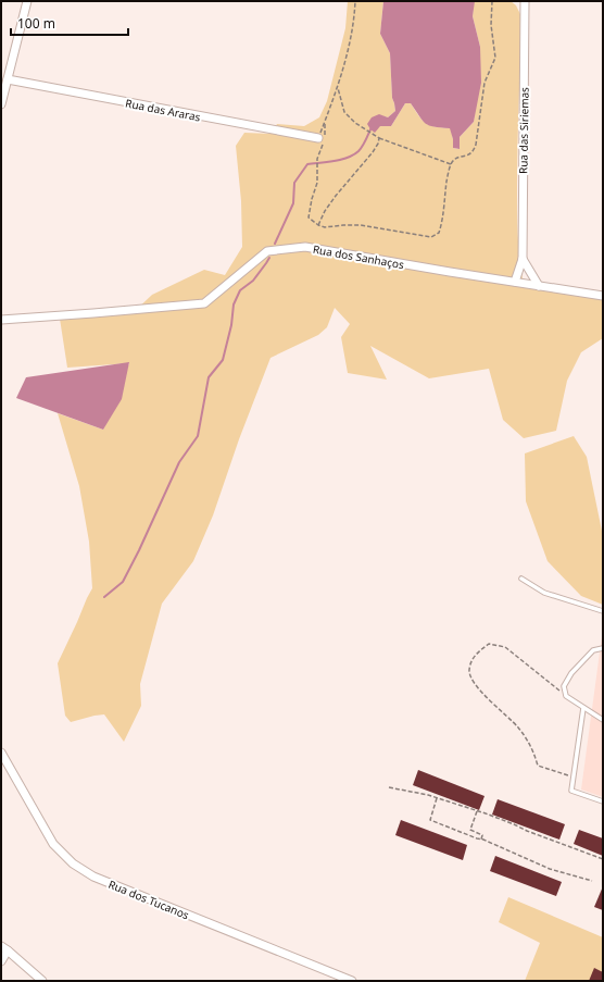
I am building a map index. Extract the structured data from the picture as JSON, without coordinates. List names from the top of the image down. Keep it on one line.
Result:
{"streets":{"street":["Rua das Araras","Rua das Siriemas","Rua dos Sanhaços","Rua dos Tucanos"]},"crossings":[["Rua das Siriemas","Rua dos Sanhaços"]],"scale_bar":"100 m"}
